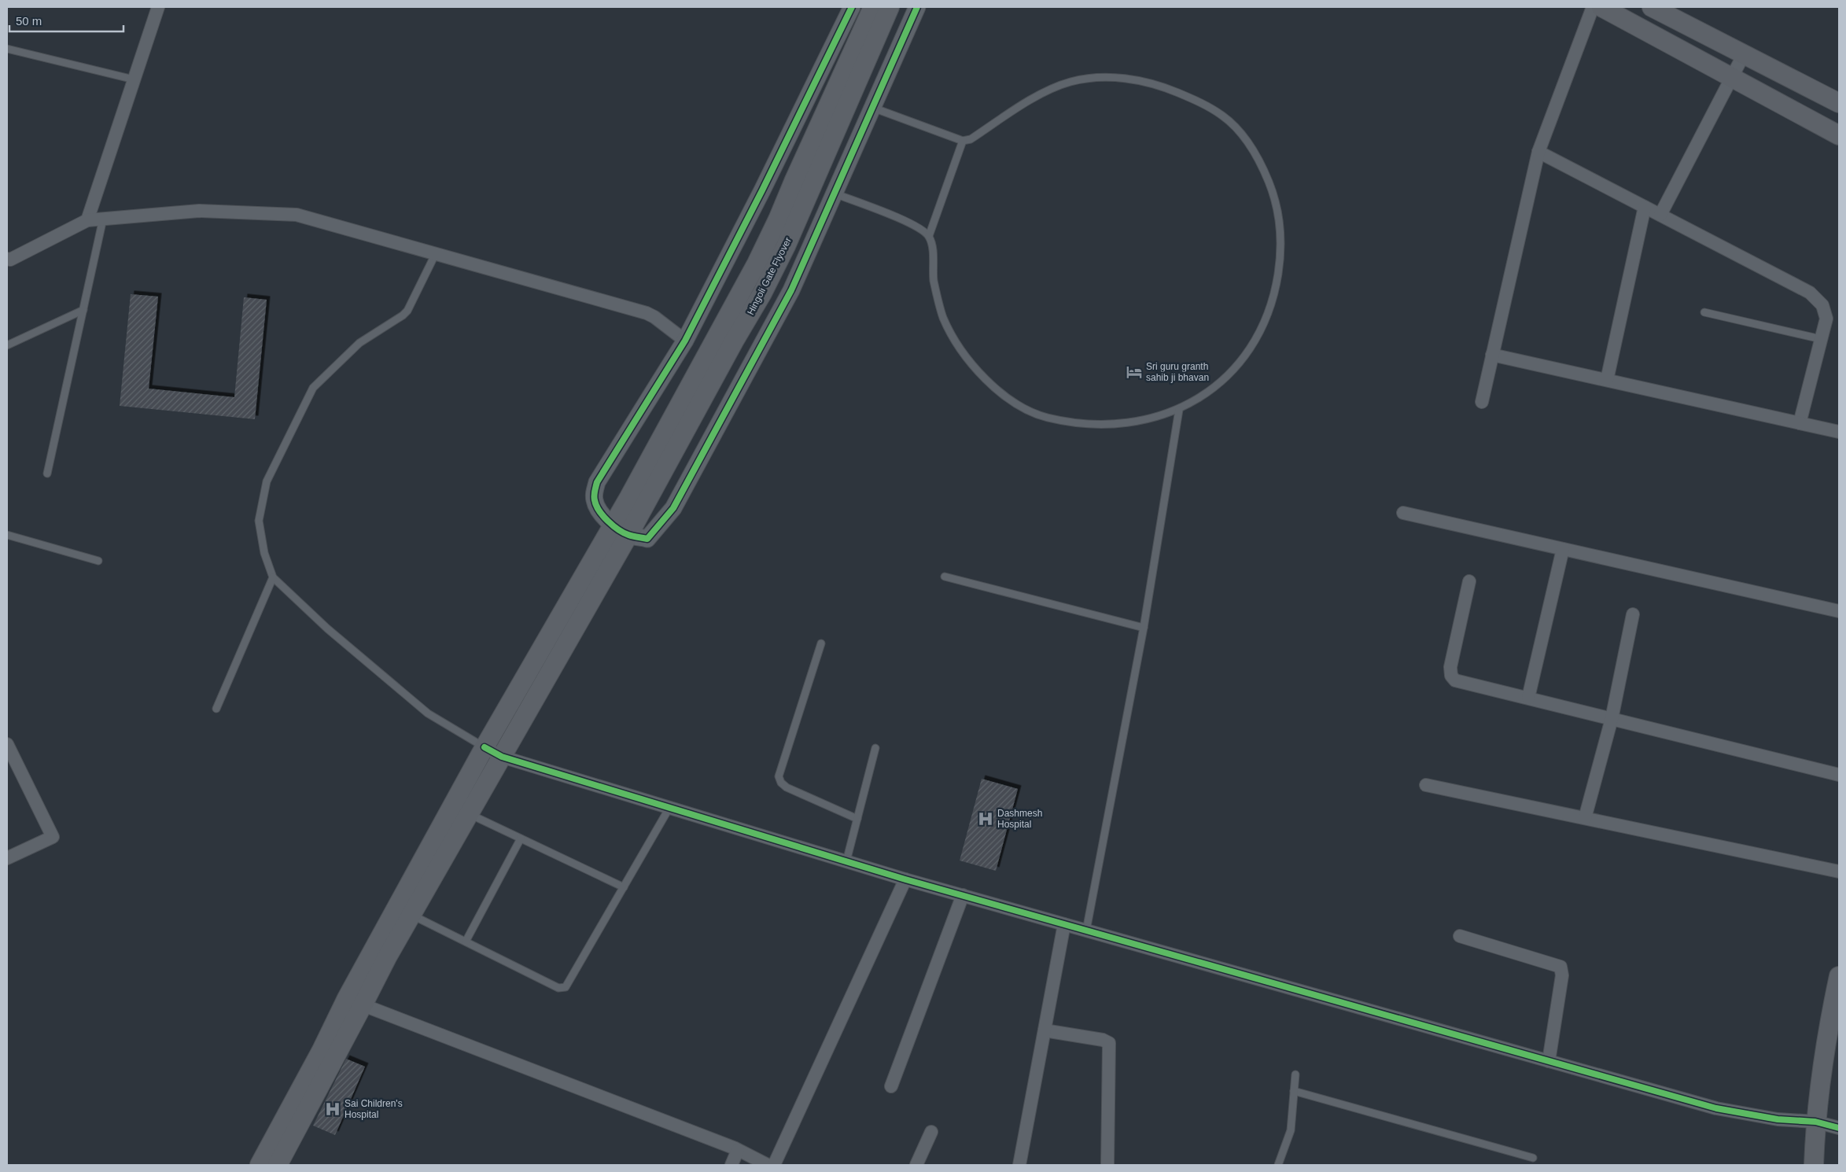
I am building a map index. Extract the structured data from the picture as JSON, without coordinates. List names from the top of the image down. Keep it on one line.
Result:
{"streets":{"main road":["Hingoli Gate Flyover"]},"places":{"hotel":["Sri guru granth sahib ji bhavan"],"hospital":["Dashmesh Hospital","Sai Children's Hospital"]},"scale_bar":"50 m"}
